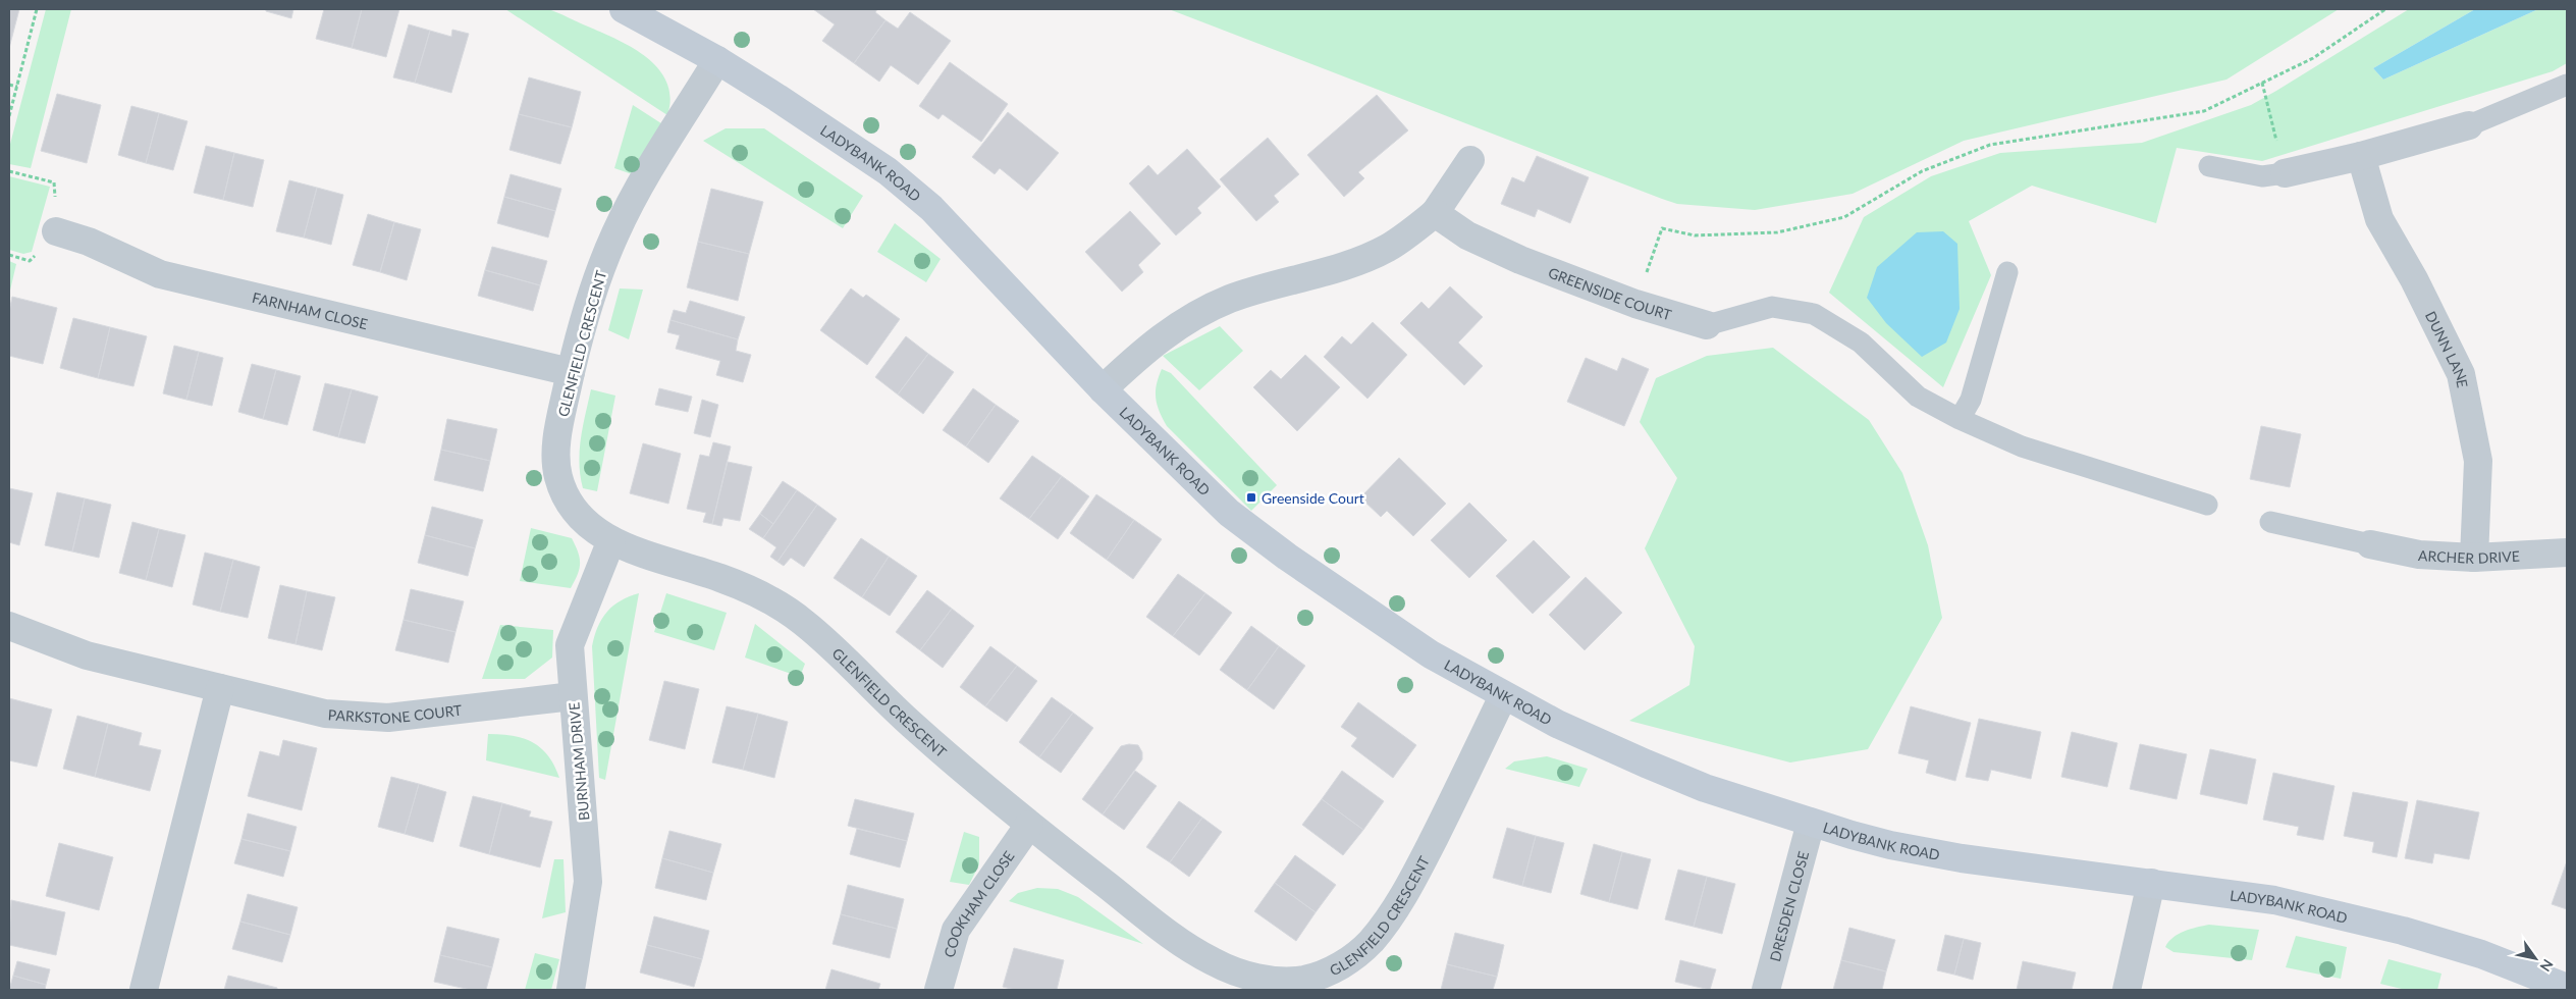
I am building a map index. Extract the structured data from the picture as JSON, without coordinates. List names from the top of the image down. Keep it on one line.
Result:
{"streets":{"street":["LADYBANK ROAD","GREENSIDE COURT","FARNHAM CLOSE","GLENFIELD CRESCENT","DUNN LANE","ARCHER DRIVE","PARKSTONE COURT","BURNHAM DRIVE","COOKHAM CLOSE","DRESDEN CLOSE"]},"crossings":[["LADYBANK ROAD","GLENFIELD CRESCENT"],["LADYBANK ROAD","DRESDEN CLOSE"],["FARNHAM CLOSE","GLENFIELD CRESCENT"],["GLENFIELD CRESCENT","BURNHAM DRIVE"],["GLENFIELD CRESCENT","COOKHAM CLOSE"],["DUNN LANE","ARCHER DRIVE"],["PARKSTONE COURT","BURNHAM DRIVE"]],"places":{"transit":["Greenside Court"]},"north":"bottom right"}
